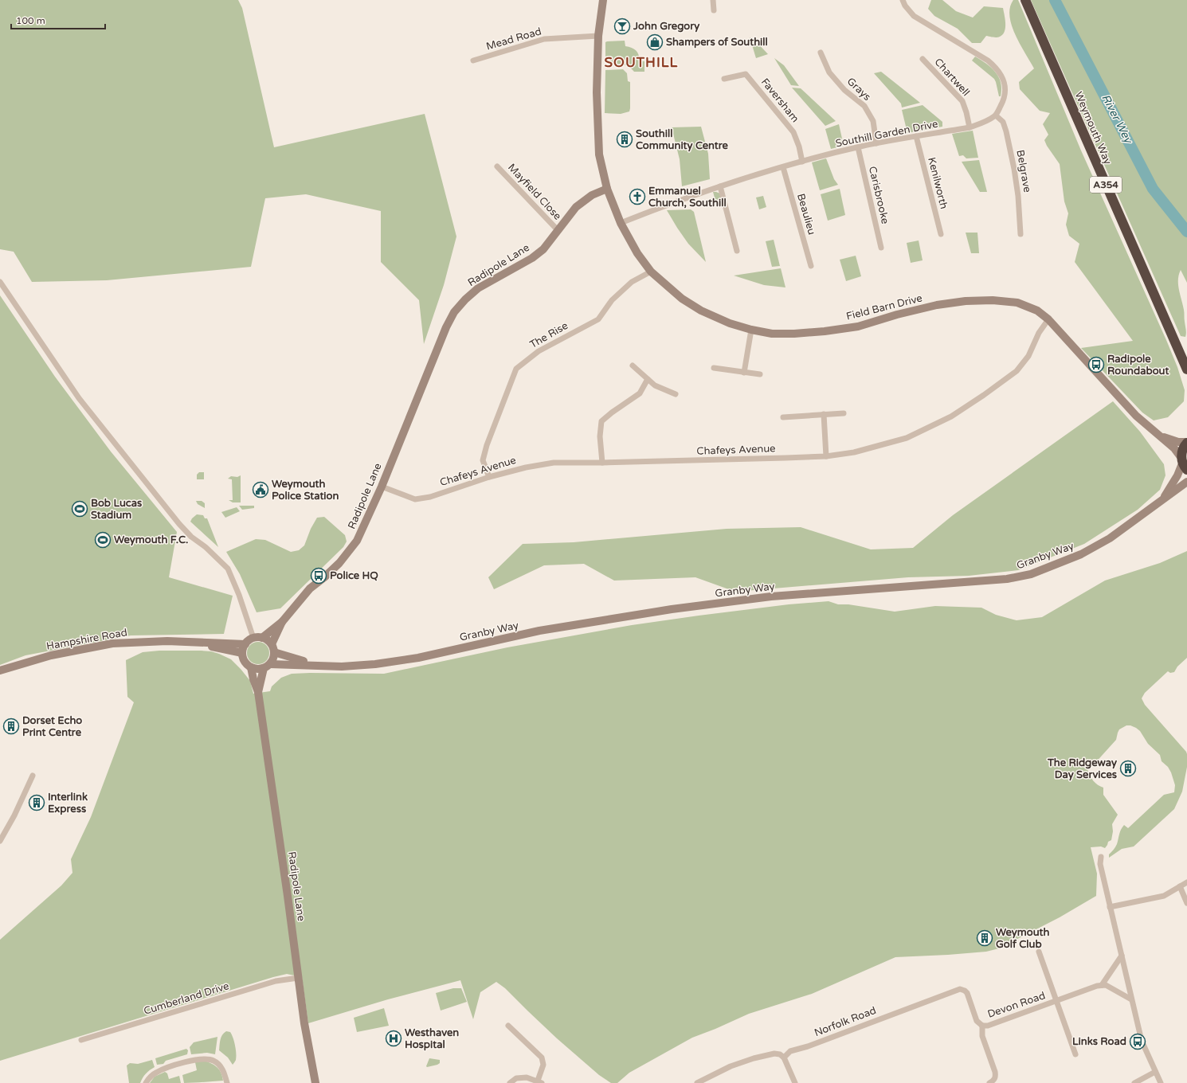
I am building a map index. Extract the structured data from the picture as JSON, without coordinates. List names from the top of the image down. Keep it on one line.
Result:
{"streets":{"highway":["Weymouth Way","A354"],"main road":["Radipole Lane","Field Barn Drive","Granby Way","Hampshire Road"],"street":["Mead Road","Chartwell","Grays","Faversham","Southill Garden Drive","Belgrave","Kenilworth","Mayfield Close","Carisbrooke","Beaulieu","The Rise","Chafeys Avenue","Cumberland Drive","Devon Road","Norfolk Road"]},"crossings":[["Chartwell","Southill Garden Drive"],["Grays","Southill Garden Drive"],["Faversham","Southill Garden Drive"],["Southill Garden Drive","Belgrave"],["Southill Garden Drive","Kenilworth"],["Southill Garden Drive","Carisbrooke"],["Southill Garden Drive","Beaulieu"],["Southill Garden Drive","Field Barn Drive"],["Mayfield Close","Radipole Lane"],["Radipole Lane","Field Barn Drive"],["Radipole Lane","Chafeys Avenue"],["Radipole Lane","Granby Way"],["Radipole Lane","Cumberland Drive"],["Field Barn Drive","The Rise"],["Field Barn Drive","Chafeys Avenue"],["Field Barn Drive","Granby Way"],["The Rise","Chafeys Avenue"],["Devon Road","Norfolk Road"]],"districts":["SOUTHILL"],"water":["River Wey"],"places":{"bar":["John Gregory"],"shop":["Shampers of Southill"],"building":["Southill Community Centre","Dorset Echo Print Centre","The Ridgeway Day Services","Interlink Express","Weymouth Golf Club"],"church":["Emmanuel Church, Southill"],"bus stop":["Radipole Roundabout","Police HQ","Links Road"],"public building":["Weymouth Police Station"],"sports":["Bob Lucas Stadium","Weymouth F.C."],"hospital":["Westhaven Hospital"]},"scale_bar":"100 m"}
